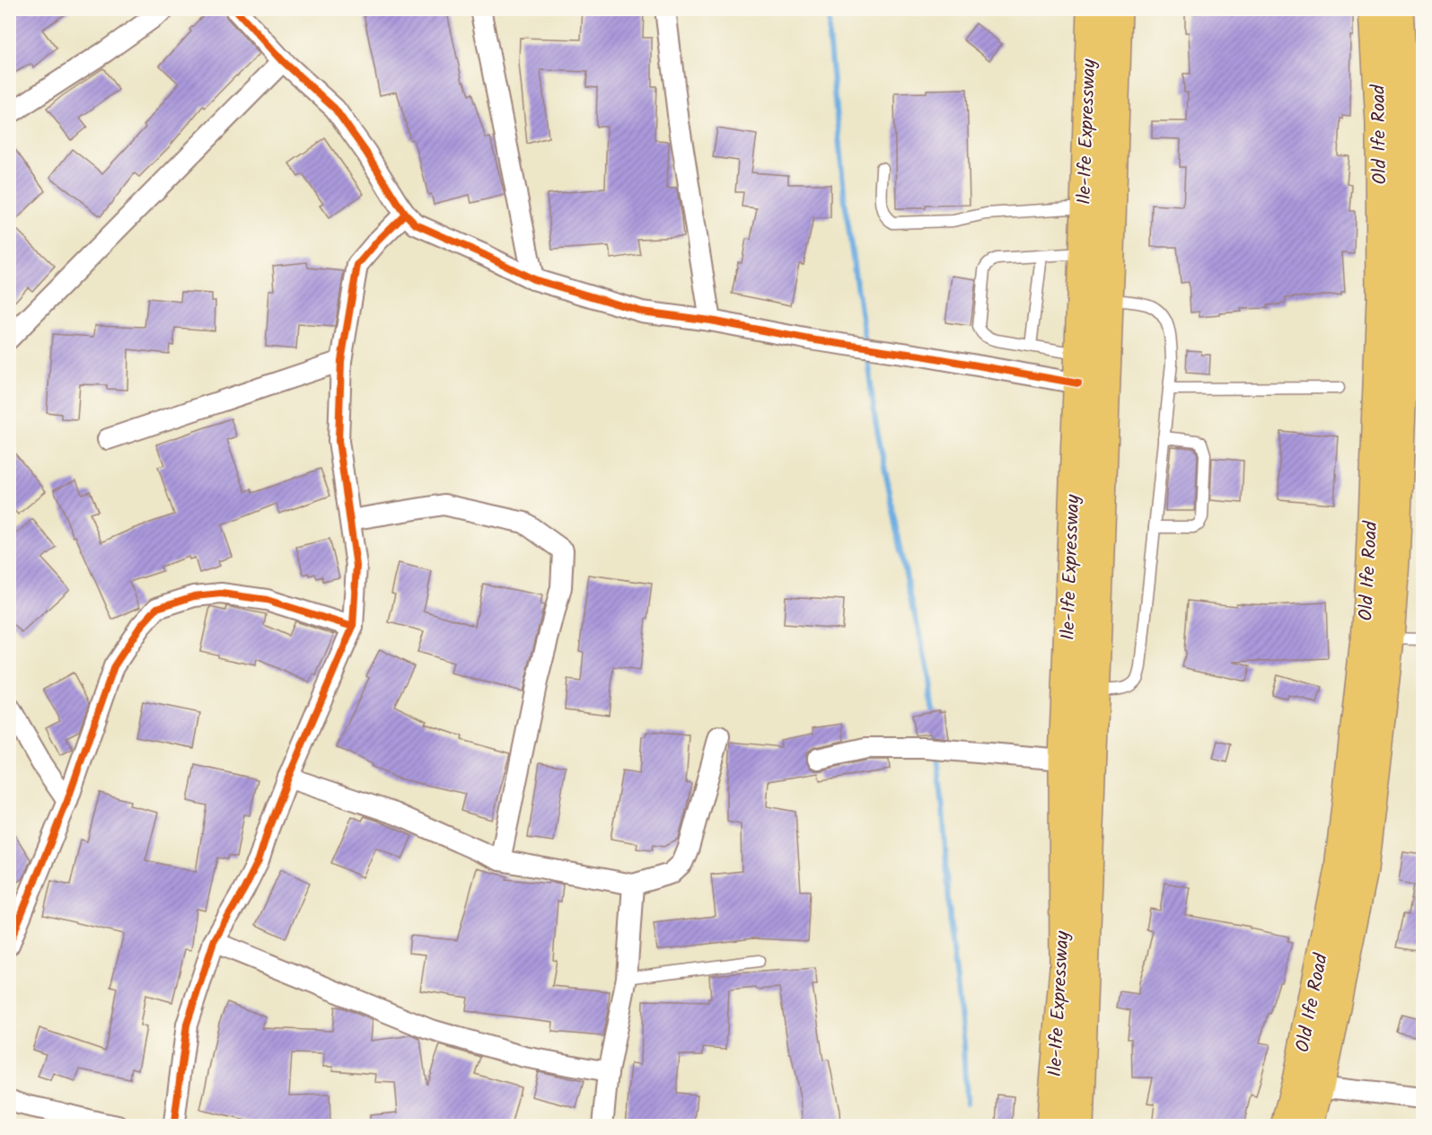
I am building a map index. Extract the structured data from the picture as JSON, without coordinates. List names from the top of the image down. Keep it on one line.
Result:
{"streets":{"main road":["Ile-Ife Expressway","Old Ife Road"]}}
